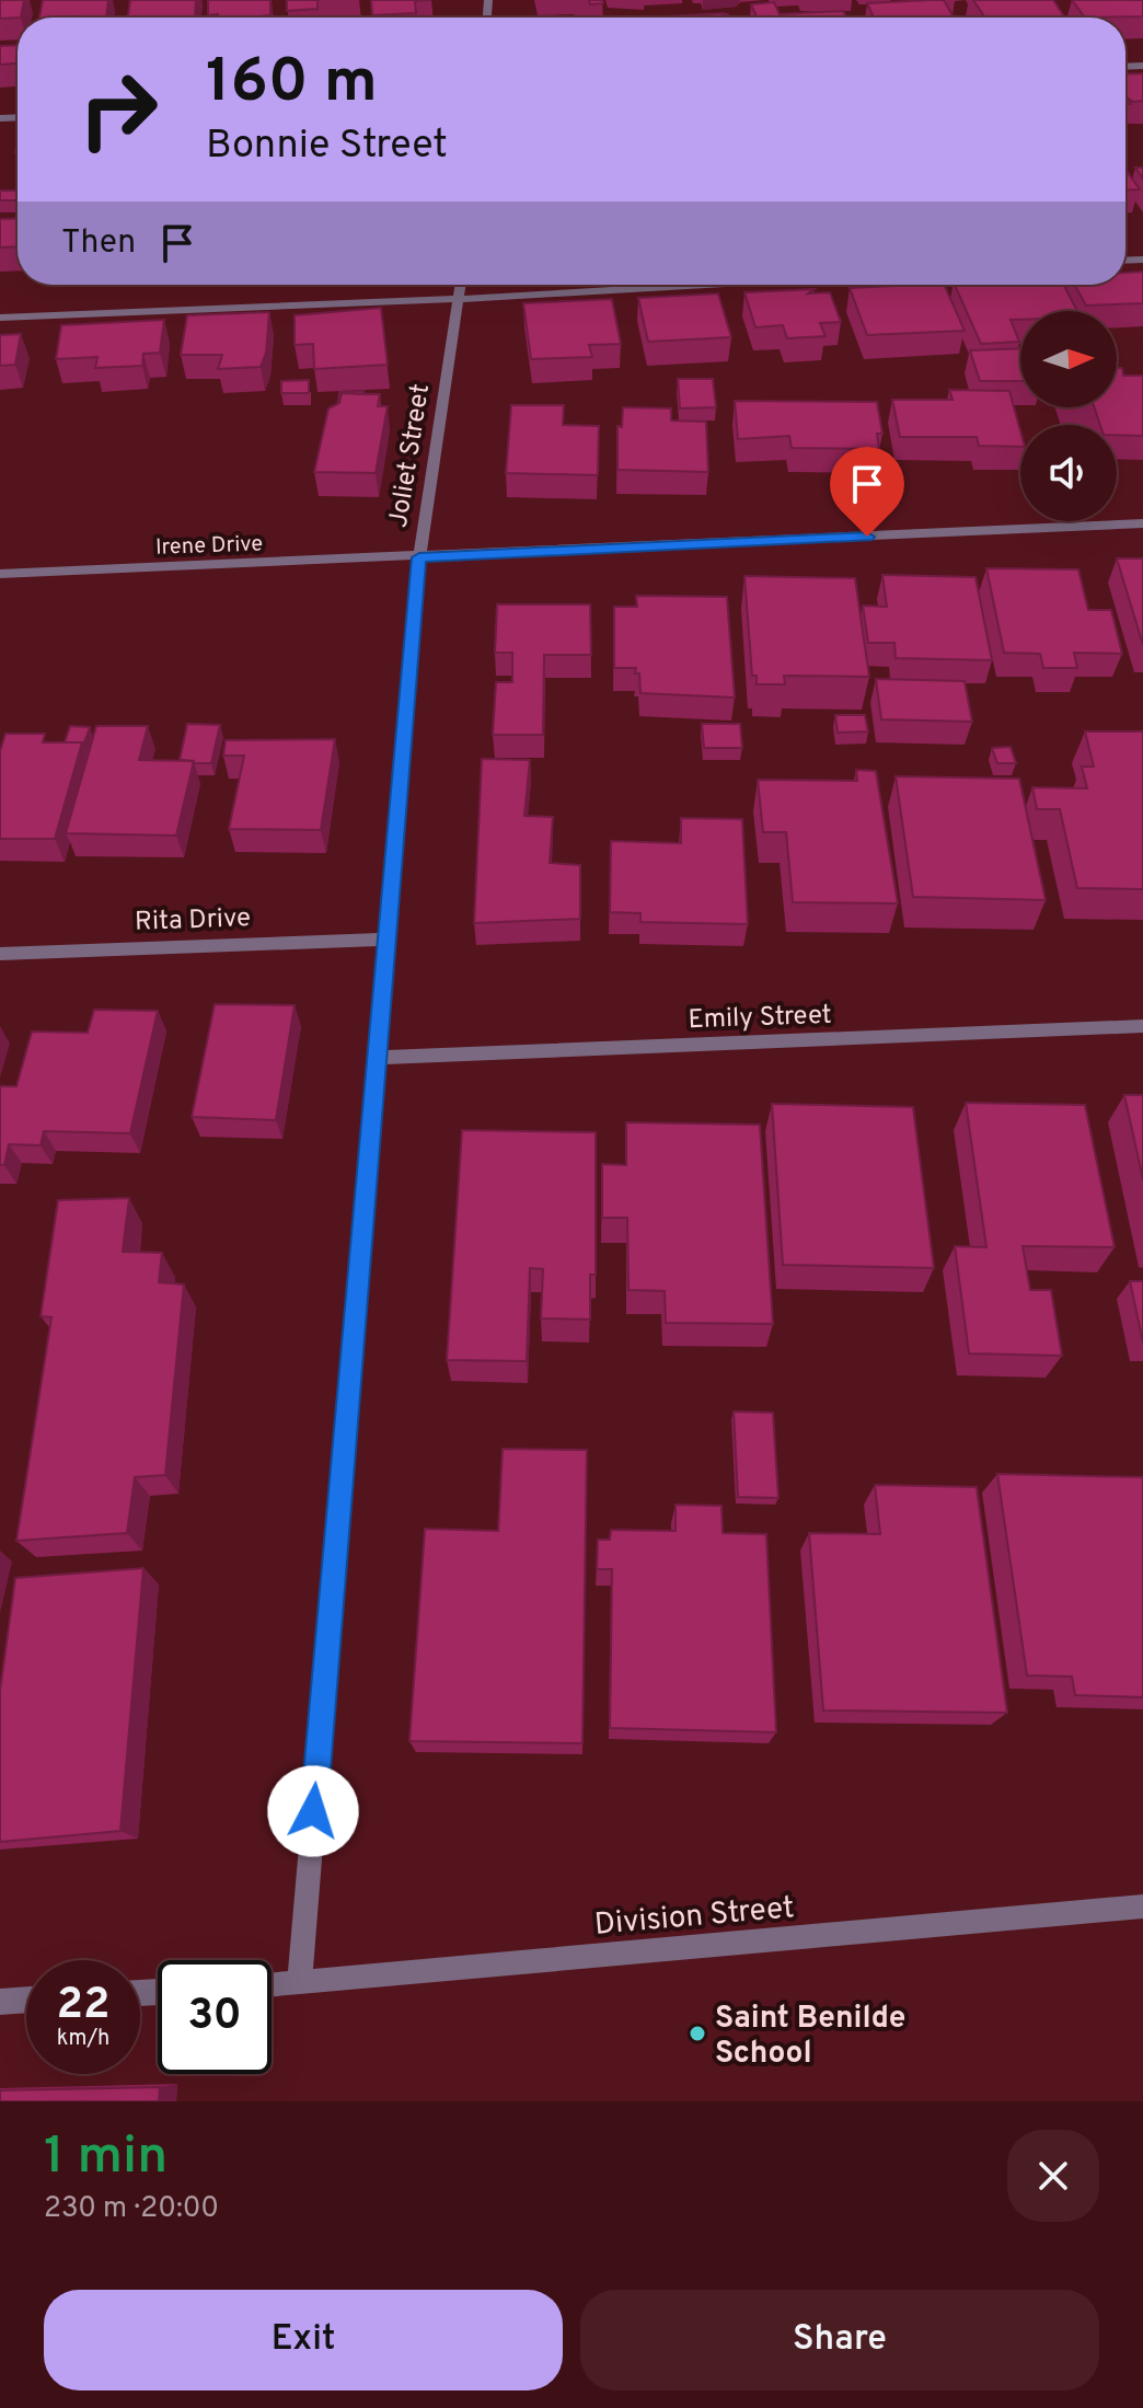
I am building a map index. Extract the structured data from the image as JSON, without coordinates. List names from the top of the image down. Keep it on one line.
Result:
{"streets":{"street":["Joliet Street","Irene Drive","Rita Drive","Emily Street","Division Street"]},"crossings":[["Joliet Street","Irene Drive"],["Joliet Street","Rita Drive"],["Joliet Street","Emily Street"],["Joliet Street","Division Street"]],"places":["Saint Benilde School"],"north":"right","page":{"turn":["160 m","Bonnie Street"],"then":"Then","speed":"22 km/h","limit":"30","heading":["1 min","230 m · 20:00"],"buttons":["Exit","Share"]}}
